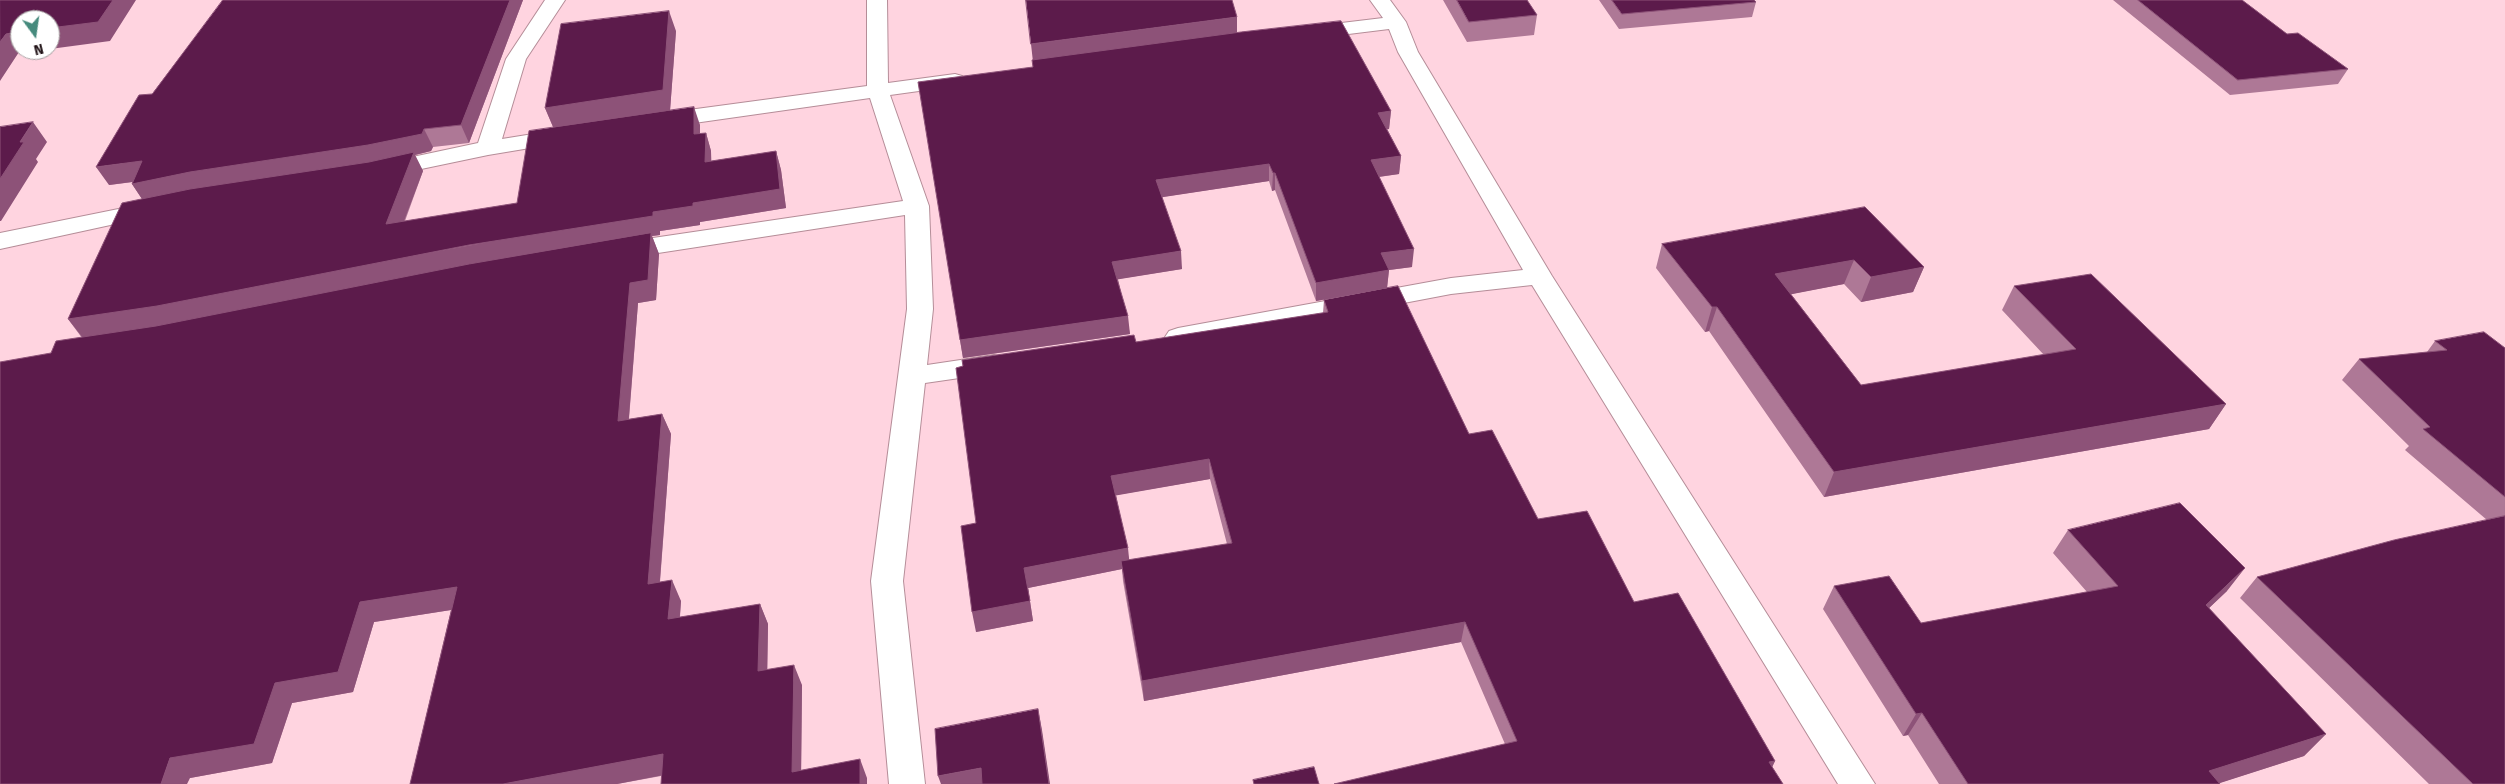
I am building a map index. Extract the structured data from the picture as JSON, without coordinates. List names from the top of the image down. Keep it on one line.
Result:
{"north":"bottom"}
